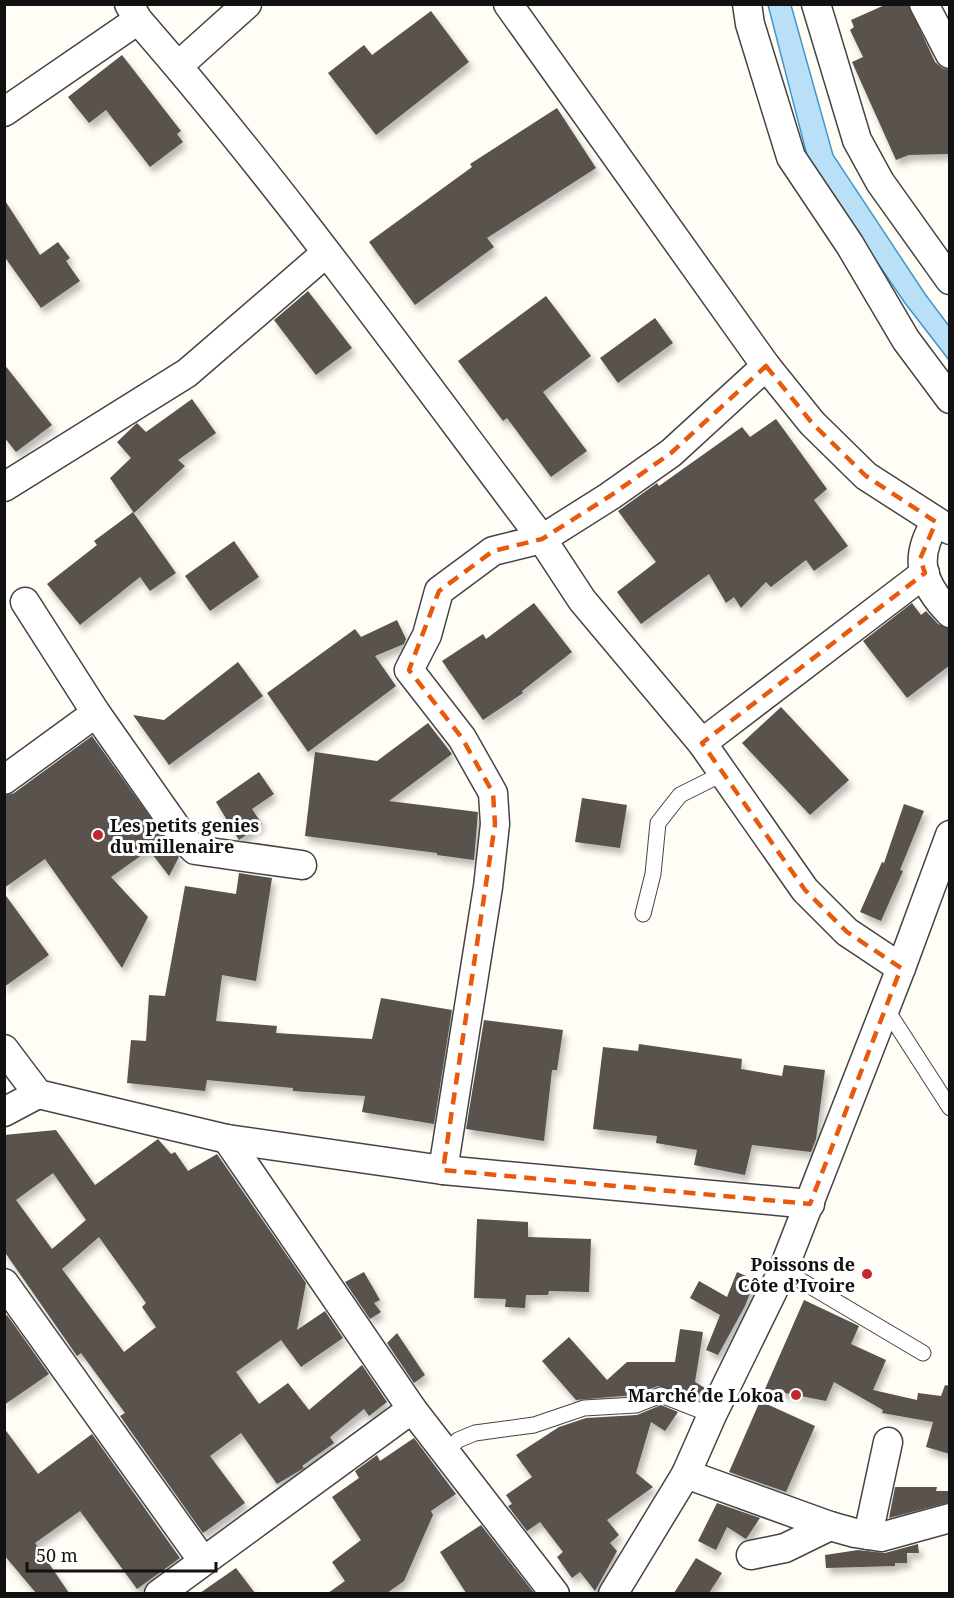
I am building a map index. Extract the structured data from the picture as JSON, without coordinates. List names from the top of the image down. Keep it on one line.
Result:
{"places":["Les petits genies du millenaire","Poissons de Côte d’Ivoire","Marché de Lokoa"],"scale_bar":"50 m"}
